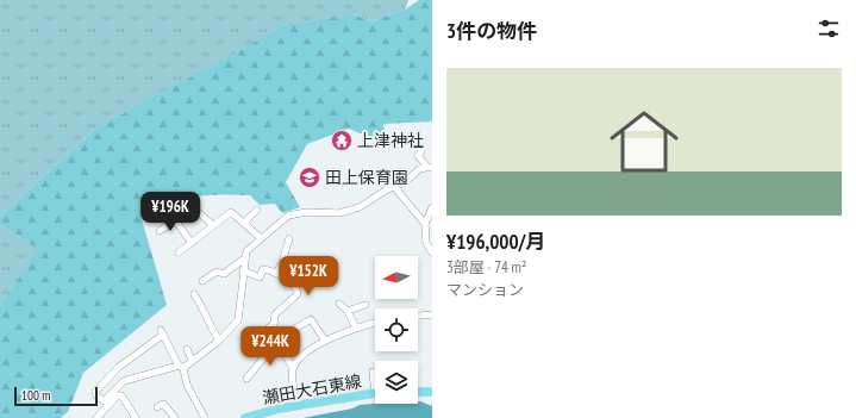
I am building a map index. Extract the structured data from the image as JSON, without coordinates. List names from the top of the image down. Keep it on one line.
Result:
{"streets":{"main road":["瀬田大石東線"]},"places":{"temple":["上津神社"],"school or university":["田上保育園"]},"scale_bar":"100 m","north":"left","page":{"heading":"3件の物件","list":[{"name":"¥196,000/月","note":"3部屋 · 74 m² · マンション"}],"price":["¥196K","¥152K","¥244K"],"scale":"100 m"}}
